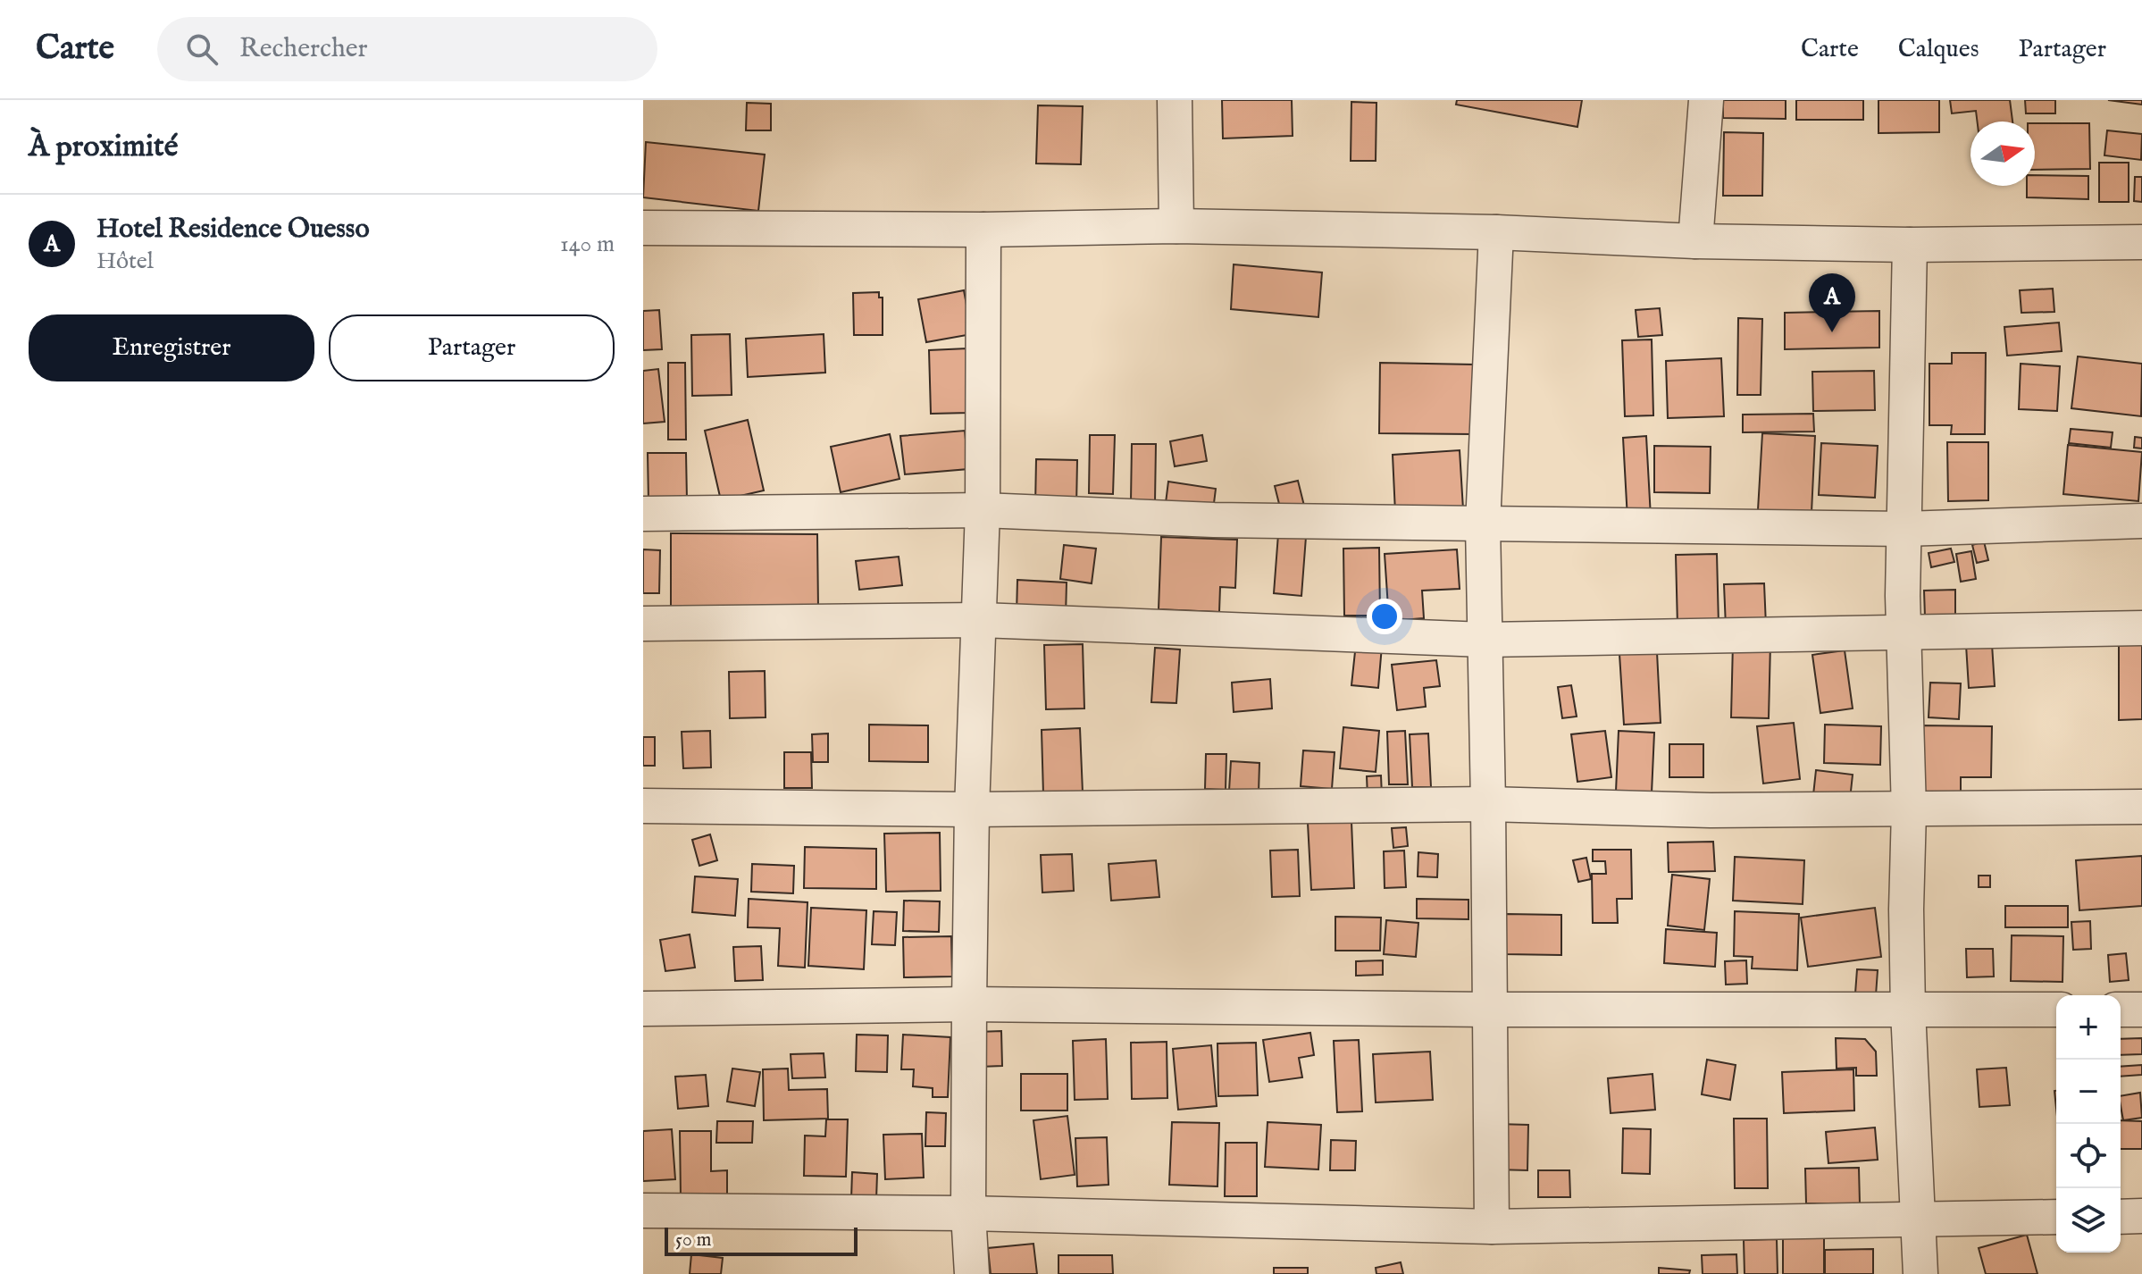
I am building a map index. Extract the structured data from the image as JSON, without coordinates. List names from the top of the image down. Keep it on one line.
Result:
{"scale_bar":"50 m","north":"right","page":{"header":"Carte","search":"Rechercher","nav":["Carte","Calques","Partager"],"heading":"À proximité","list":[{"mark":"A","name":"Hotel Residence Ouesso","note":"Hôtel","value":"140 m"}],"pins":"A","buttons":["Enregistrer","Partager"],"map_buttons":["+","−"],"scale":"50 m"}}
